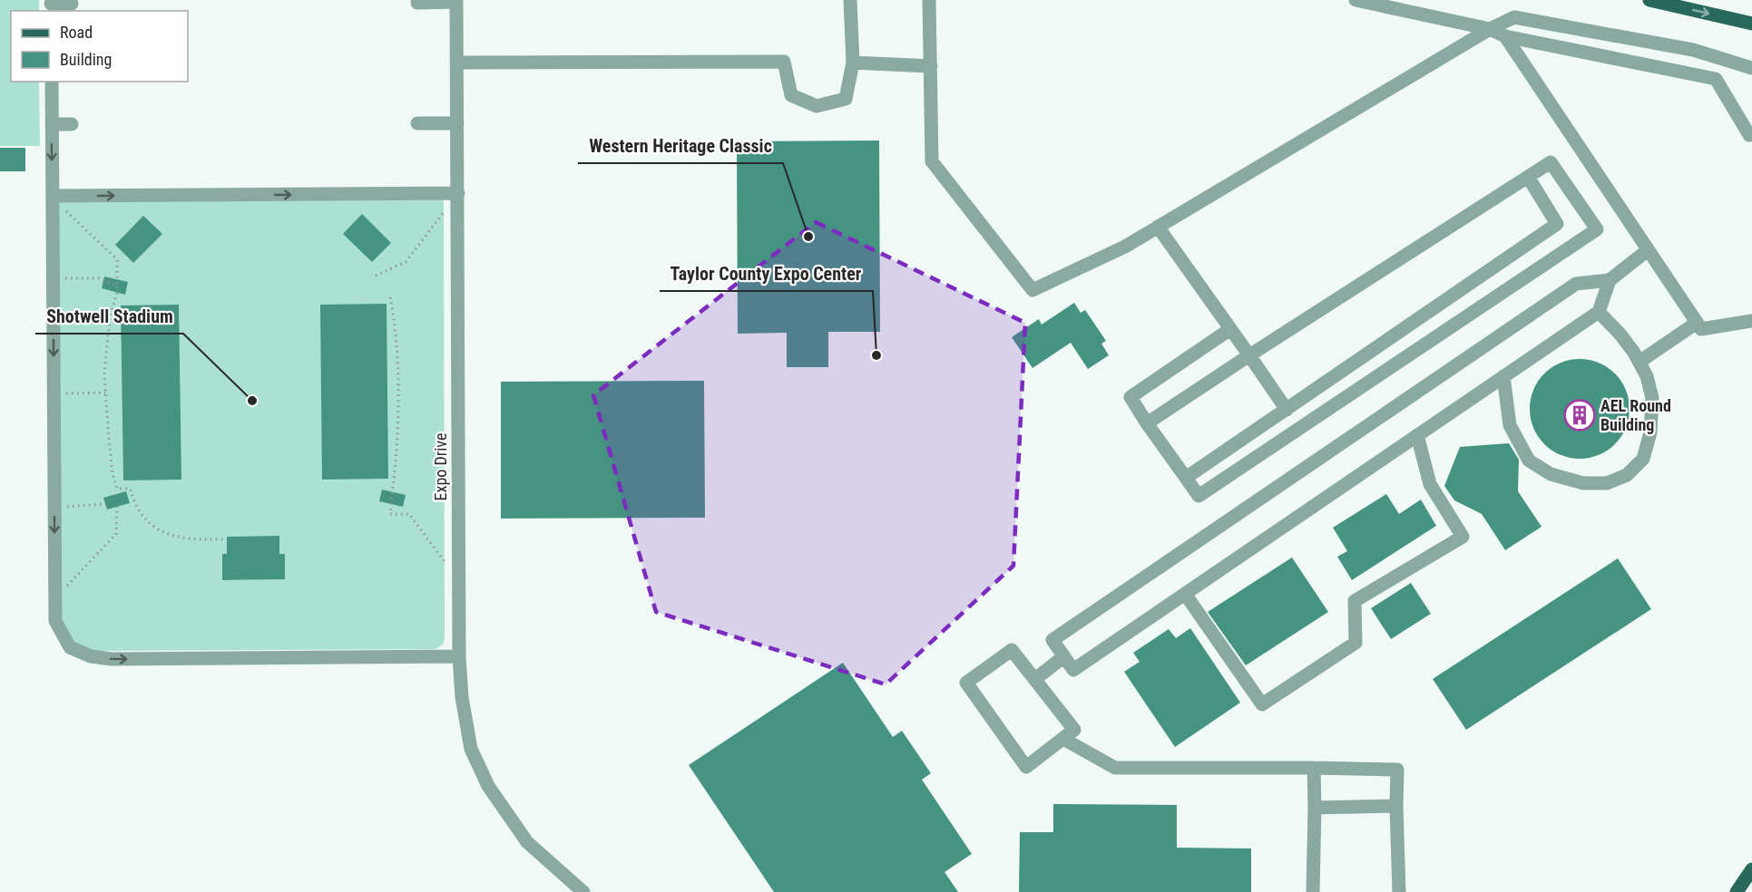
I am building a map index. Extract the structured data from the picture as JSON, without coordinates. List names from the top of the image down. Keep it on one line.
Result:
{"streets":{"street":["Expo Drive"]},"places":{"other":["Western Heritage Classic","Taylor County Expo Center","Shotwell Stadium"],"building":["AEL Round Building"]},"legend":["Road","Building"]}
